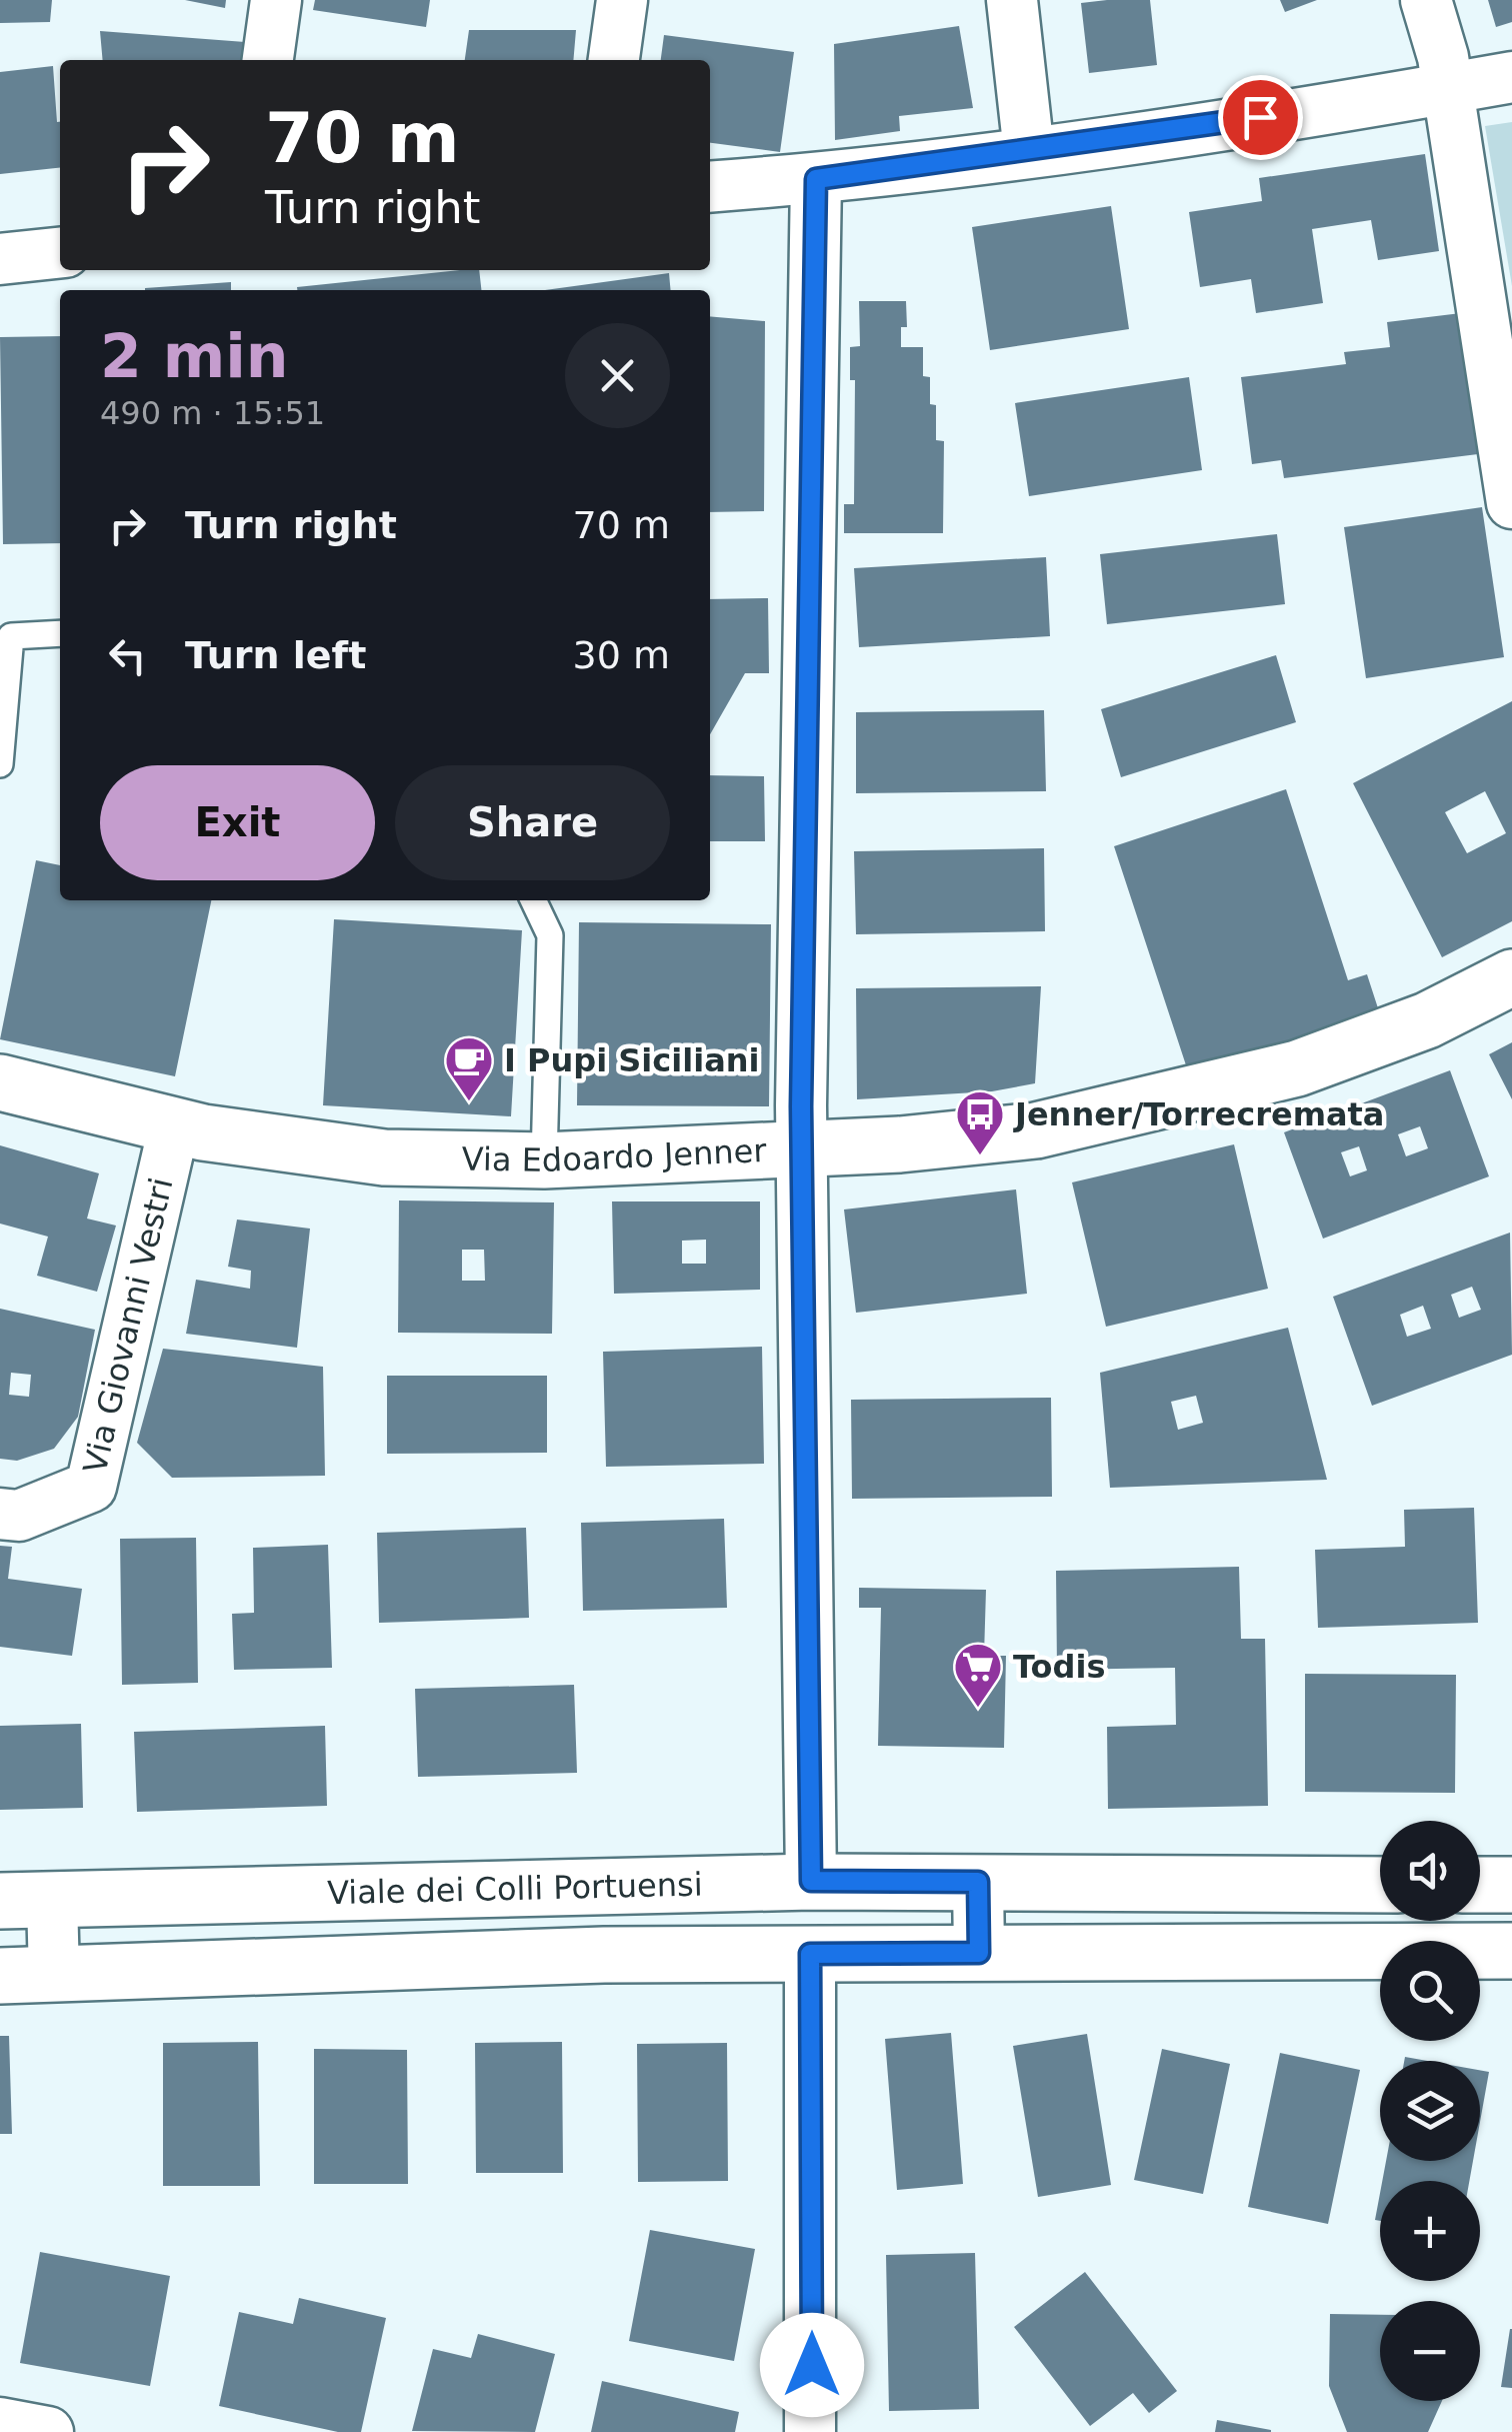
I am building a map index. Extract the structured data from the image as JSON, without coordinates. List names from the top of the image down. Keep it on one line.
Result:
{"streets":{"main road":["Via Edoardo Jenner","Viale dei Colli Portuensi"],"street":["Via Giovanni Vestri"]},"crossings":[["Via Edoardo Jenner","Via Giovanni Vestri"]],"places":{"cafe":["I Pupi Siciliani"],"bus stop":["Jenner/Torrecremata"],"supermarket":["Todis"]},"page":{"turn":["70 m","Turn right"],"heading":["2 min","490 m · 15:51"],"list":[{"name":"Turn right","value":"70 m"},{"name":"Turn left","value":"30 m"}],"buttons":["Exit","Share"],"map_buttons":["+","−"]}}
